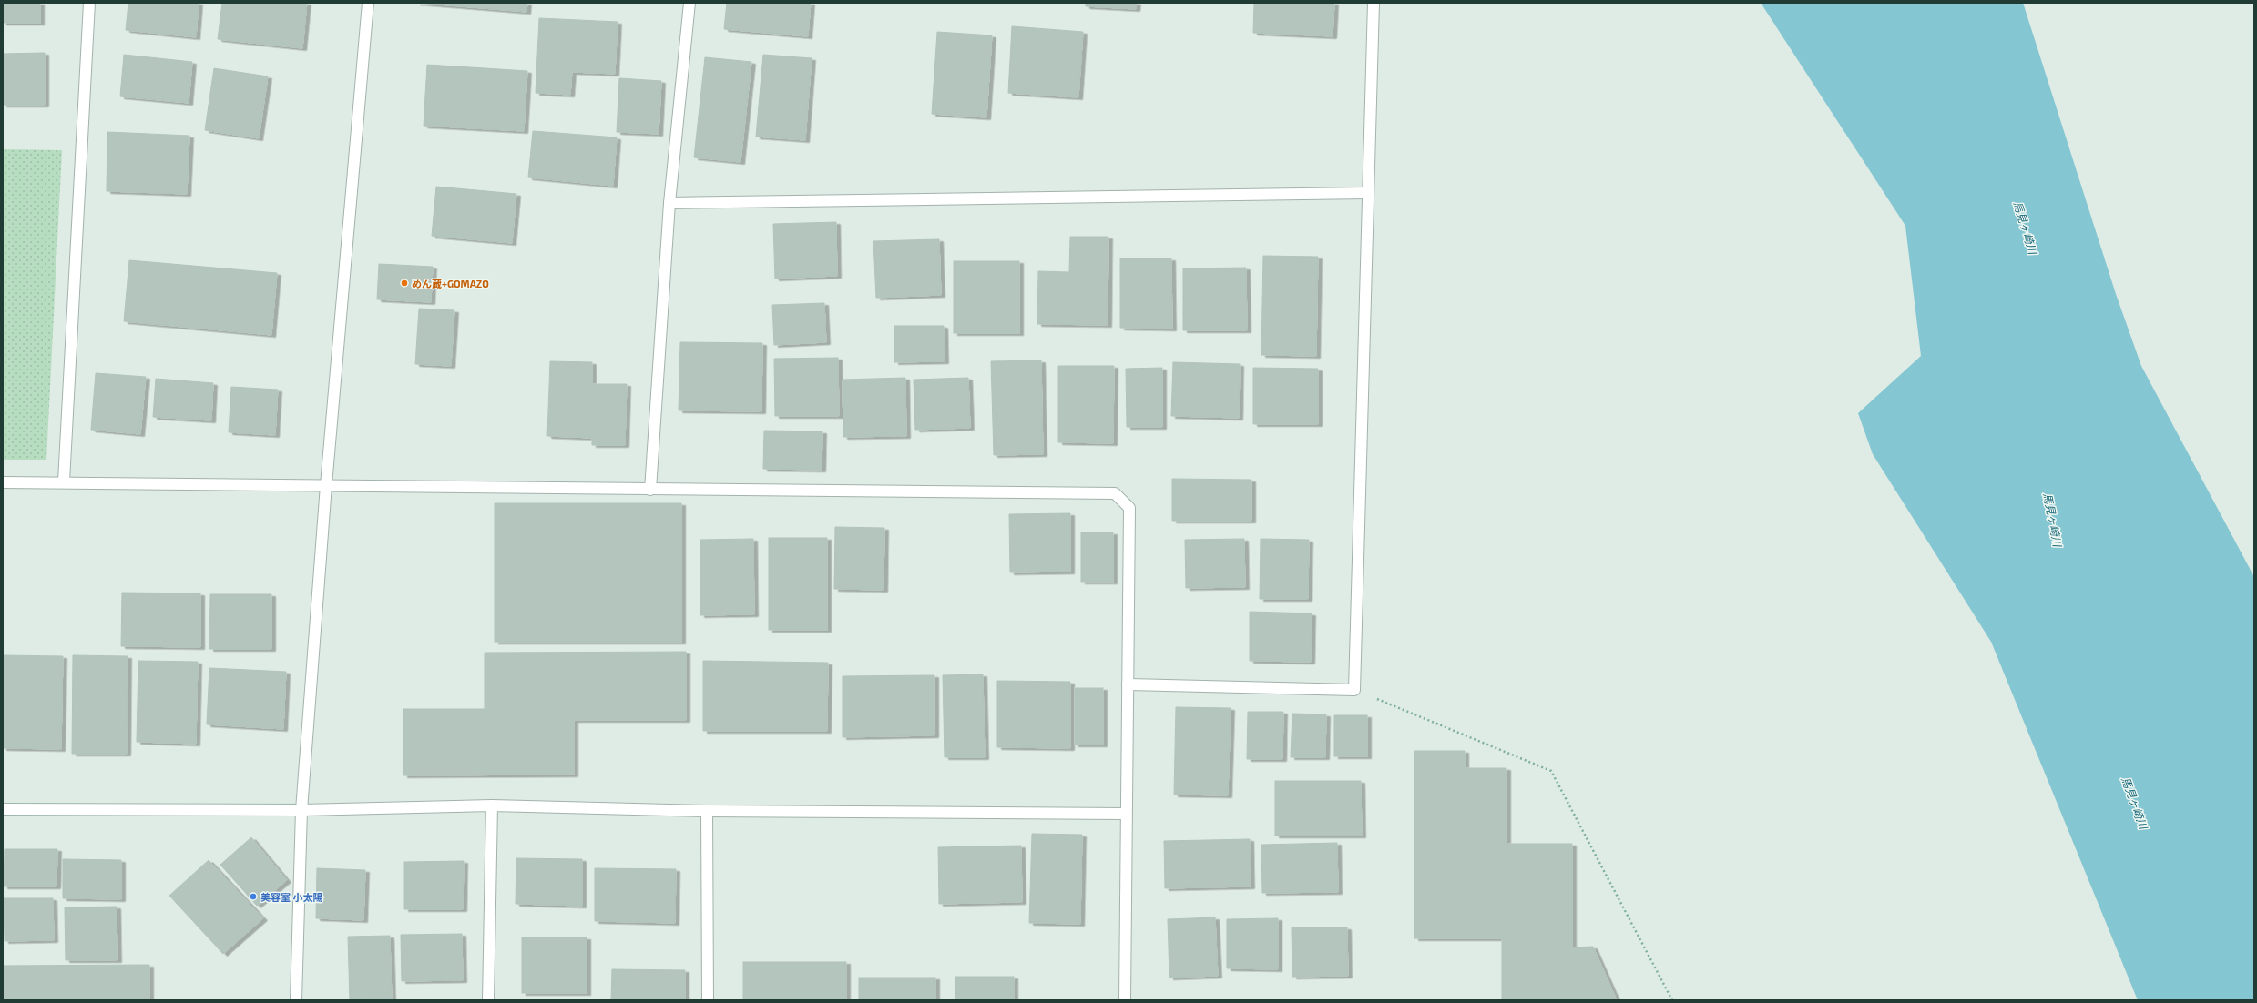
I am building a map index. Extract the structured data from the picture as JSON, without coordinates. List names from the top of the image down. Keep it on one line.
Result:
{"water":["馬見ヶ崎川"],"places":["めん蔵+GOMAZO","美容室 小太陽"]}
